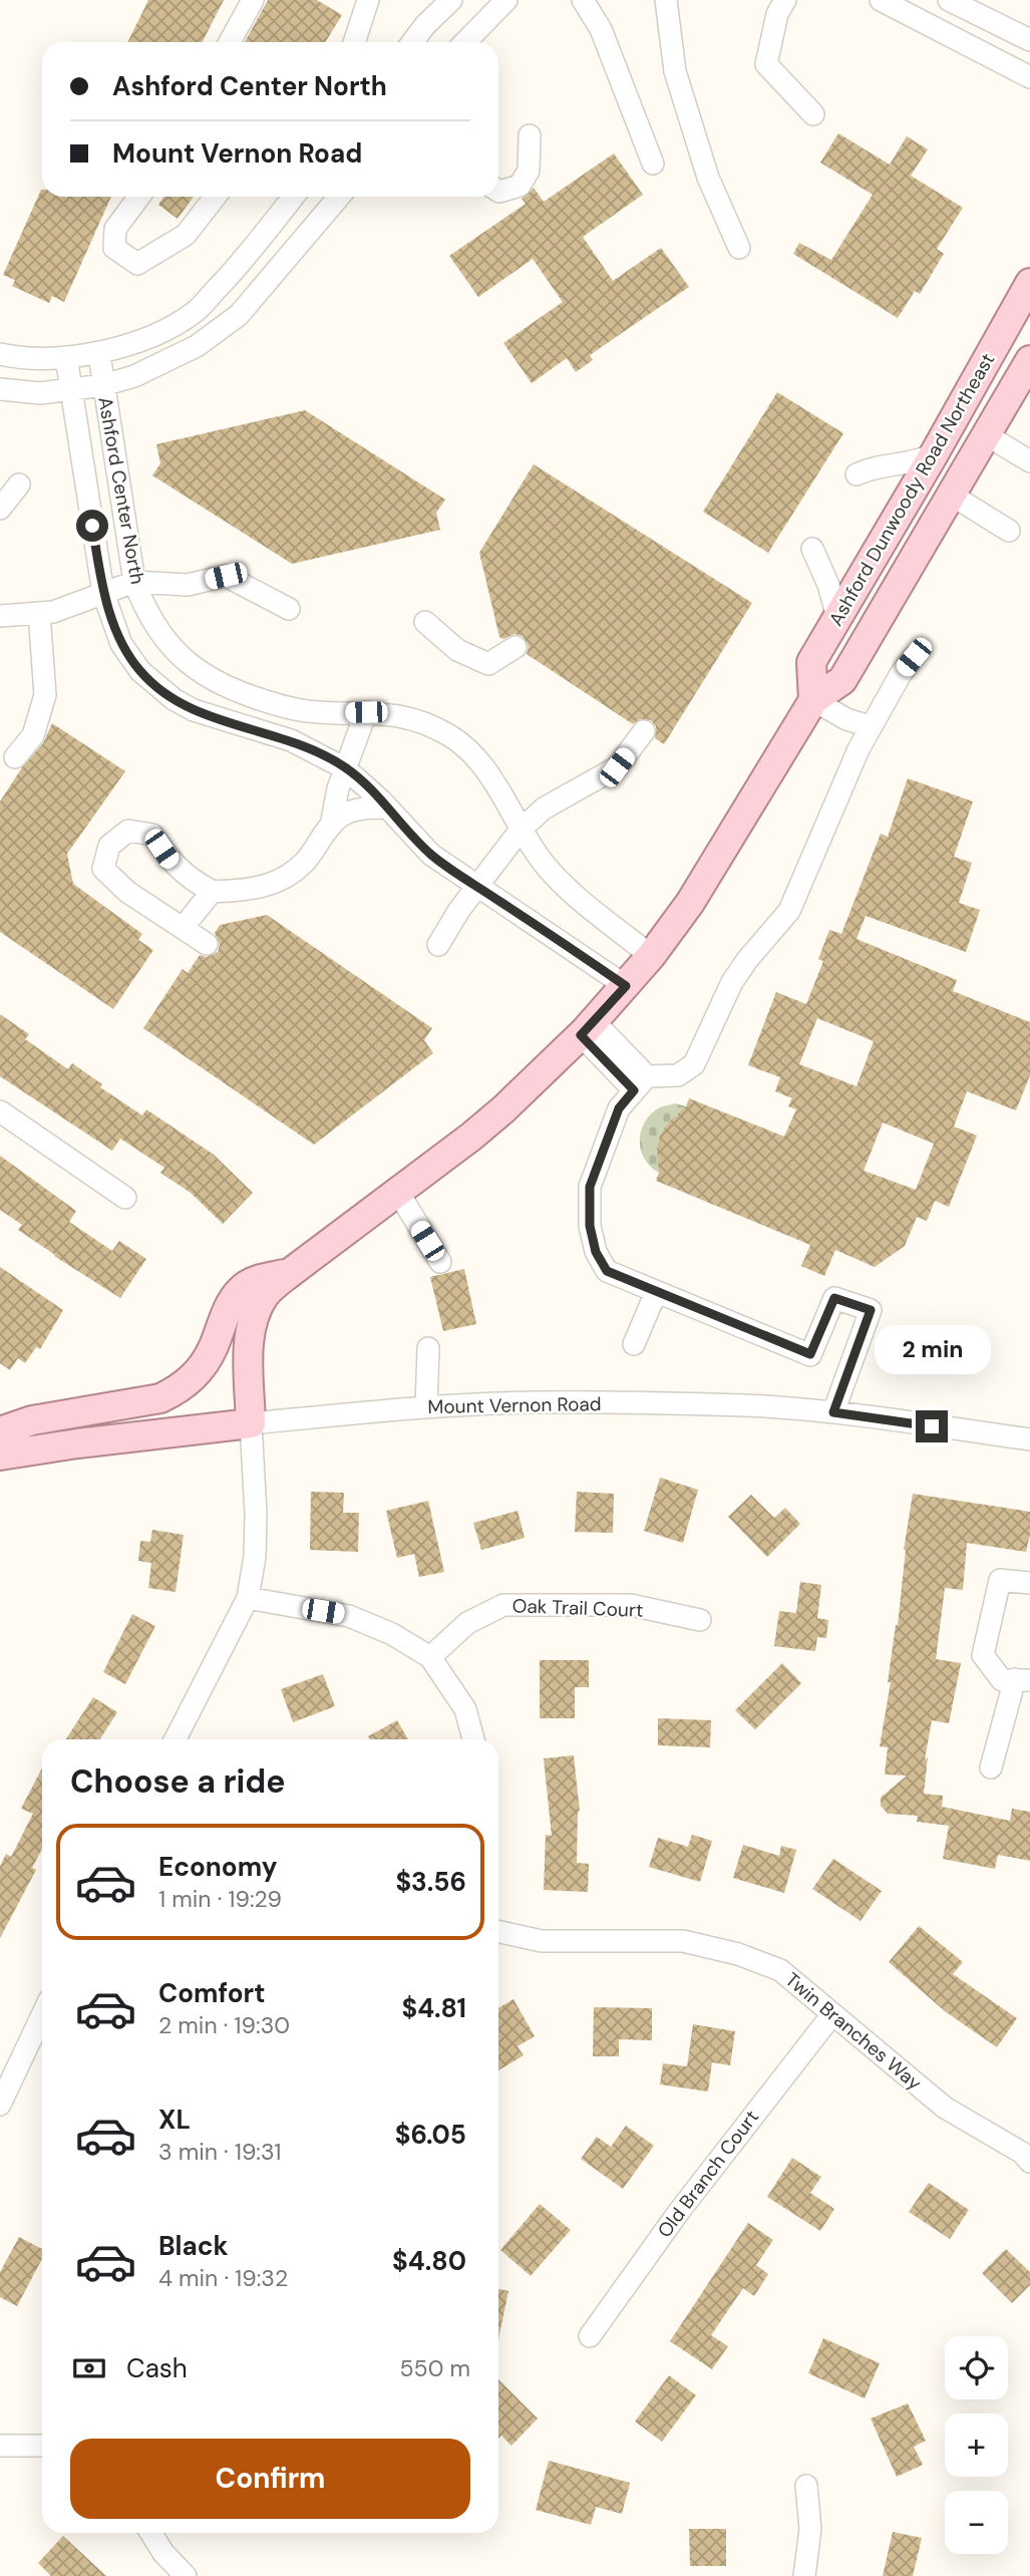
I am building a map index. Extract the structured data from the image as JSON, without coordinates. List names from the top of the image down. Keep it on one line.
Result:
{"streets":{"main road":["Ashford Dunwoody Road Northeast","Mount Vernon Road"],"street":["Ashford Center North","Oak Trail Court","Twin Branches Way","Old Branch Court"]},"crossings":[["Ashford Dunwoody Road Northeast","Ashford Center North"],["Ashford Dunwoody Road Northeast","Mount Vernon Road"],["Twin Branches Way","Old Branch Court"]],"page":{"banner":["Ashford Center North","Mount Vernon Road"],"bubble":"2 min","heading":"Choose a ride","list":[{"name":"Economy","note":"1 min · 19:29","value":"$3.56"},{"name":"Comfort","note":"2 min · 19:30","value":"$4.81"},{"name":"XL","note":"3 min · 19:31","value":"$6.05"},{"name":"Black","note":"4 min · 19:32","value":"$4.80"}],"pay":["Cash","550 m"],"map_buttons":["+","−"],"buttons":"Confirm"}}
